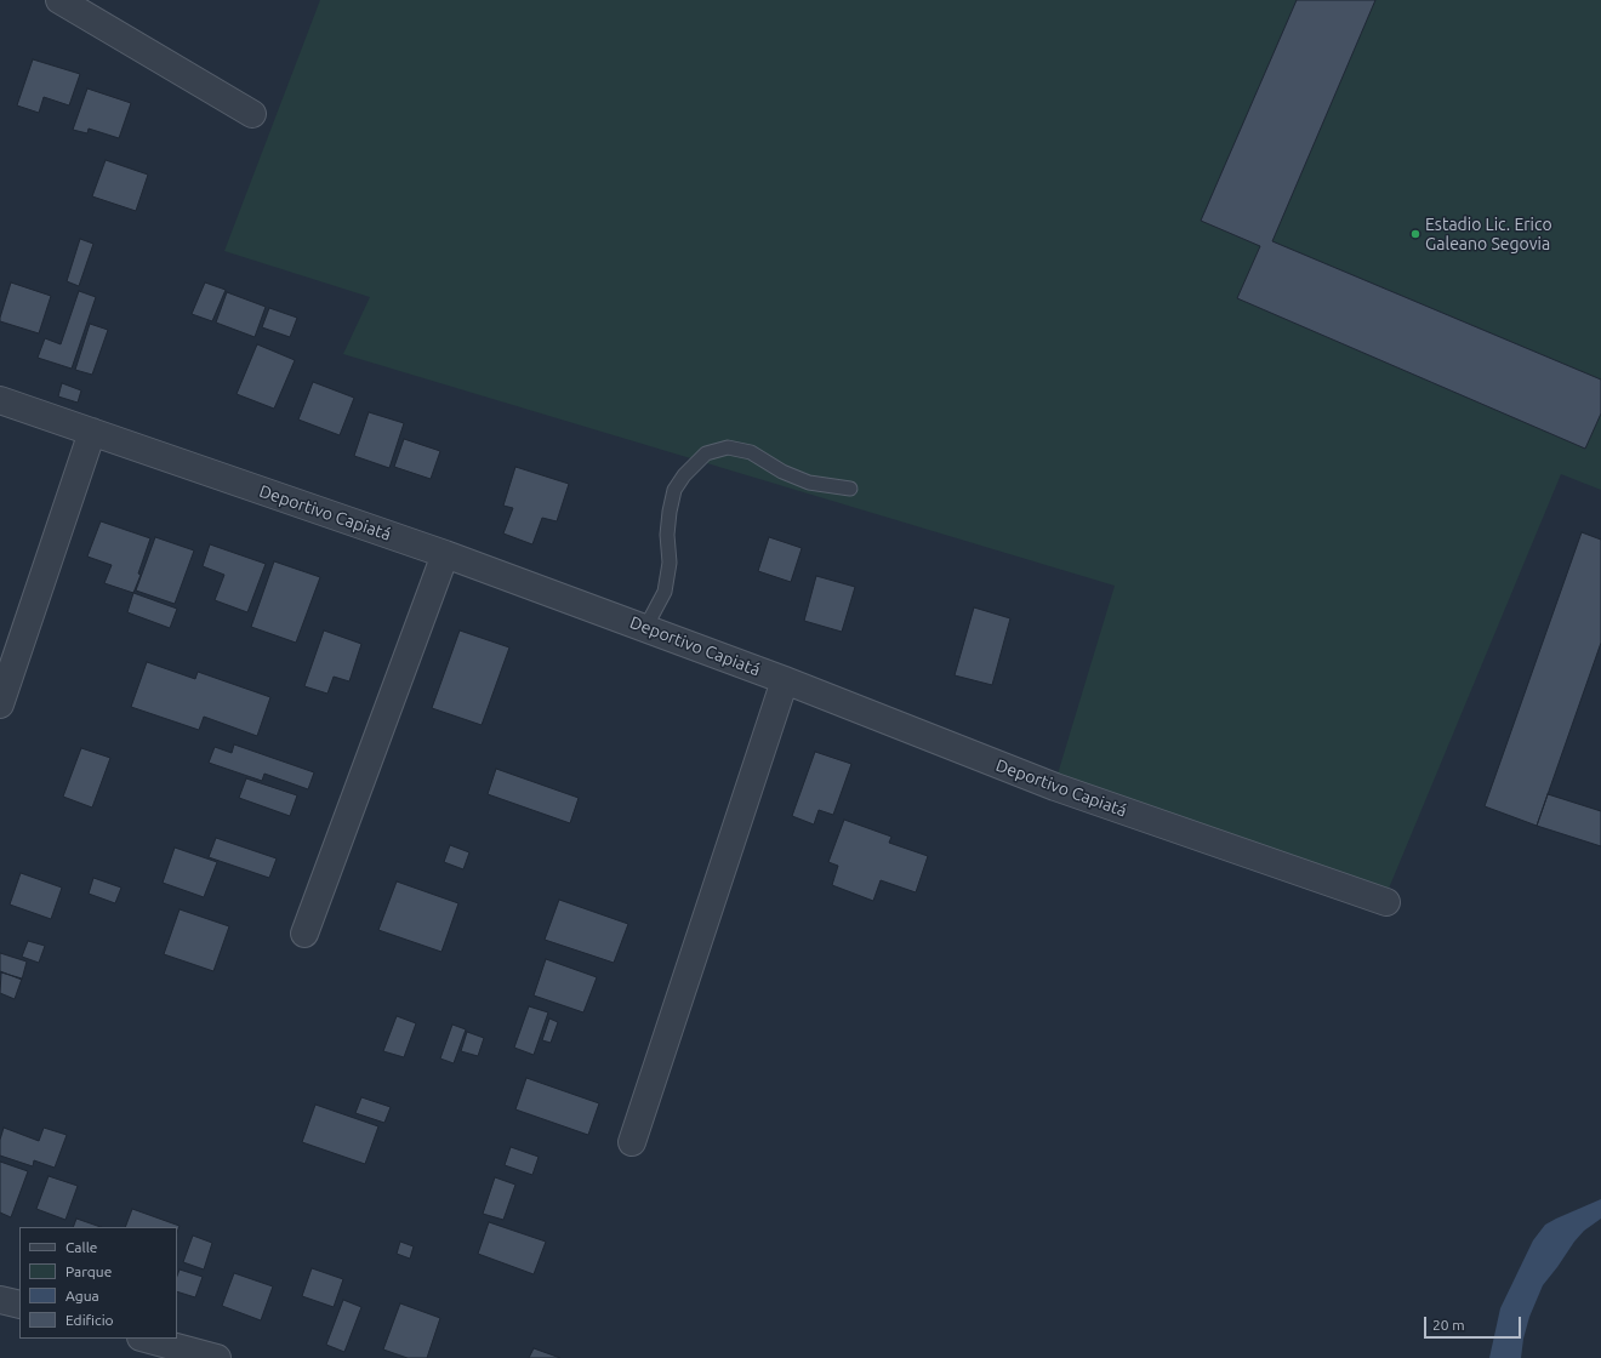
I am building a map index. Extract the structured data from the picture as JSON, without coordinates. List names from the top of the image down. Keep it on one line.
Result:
{"streets":{"street":["Deportivo Capiatá"]},"places":["Estadio Lic. Erico Galeano Segovia"],"legend":["Calle","Parque","Agua","Edificio"],"scale_bar":"20 m"}
